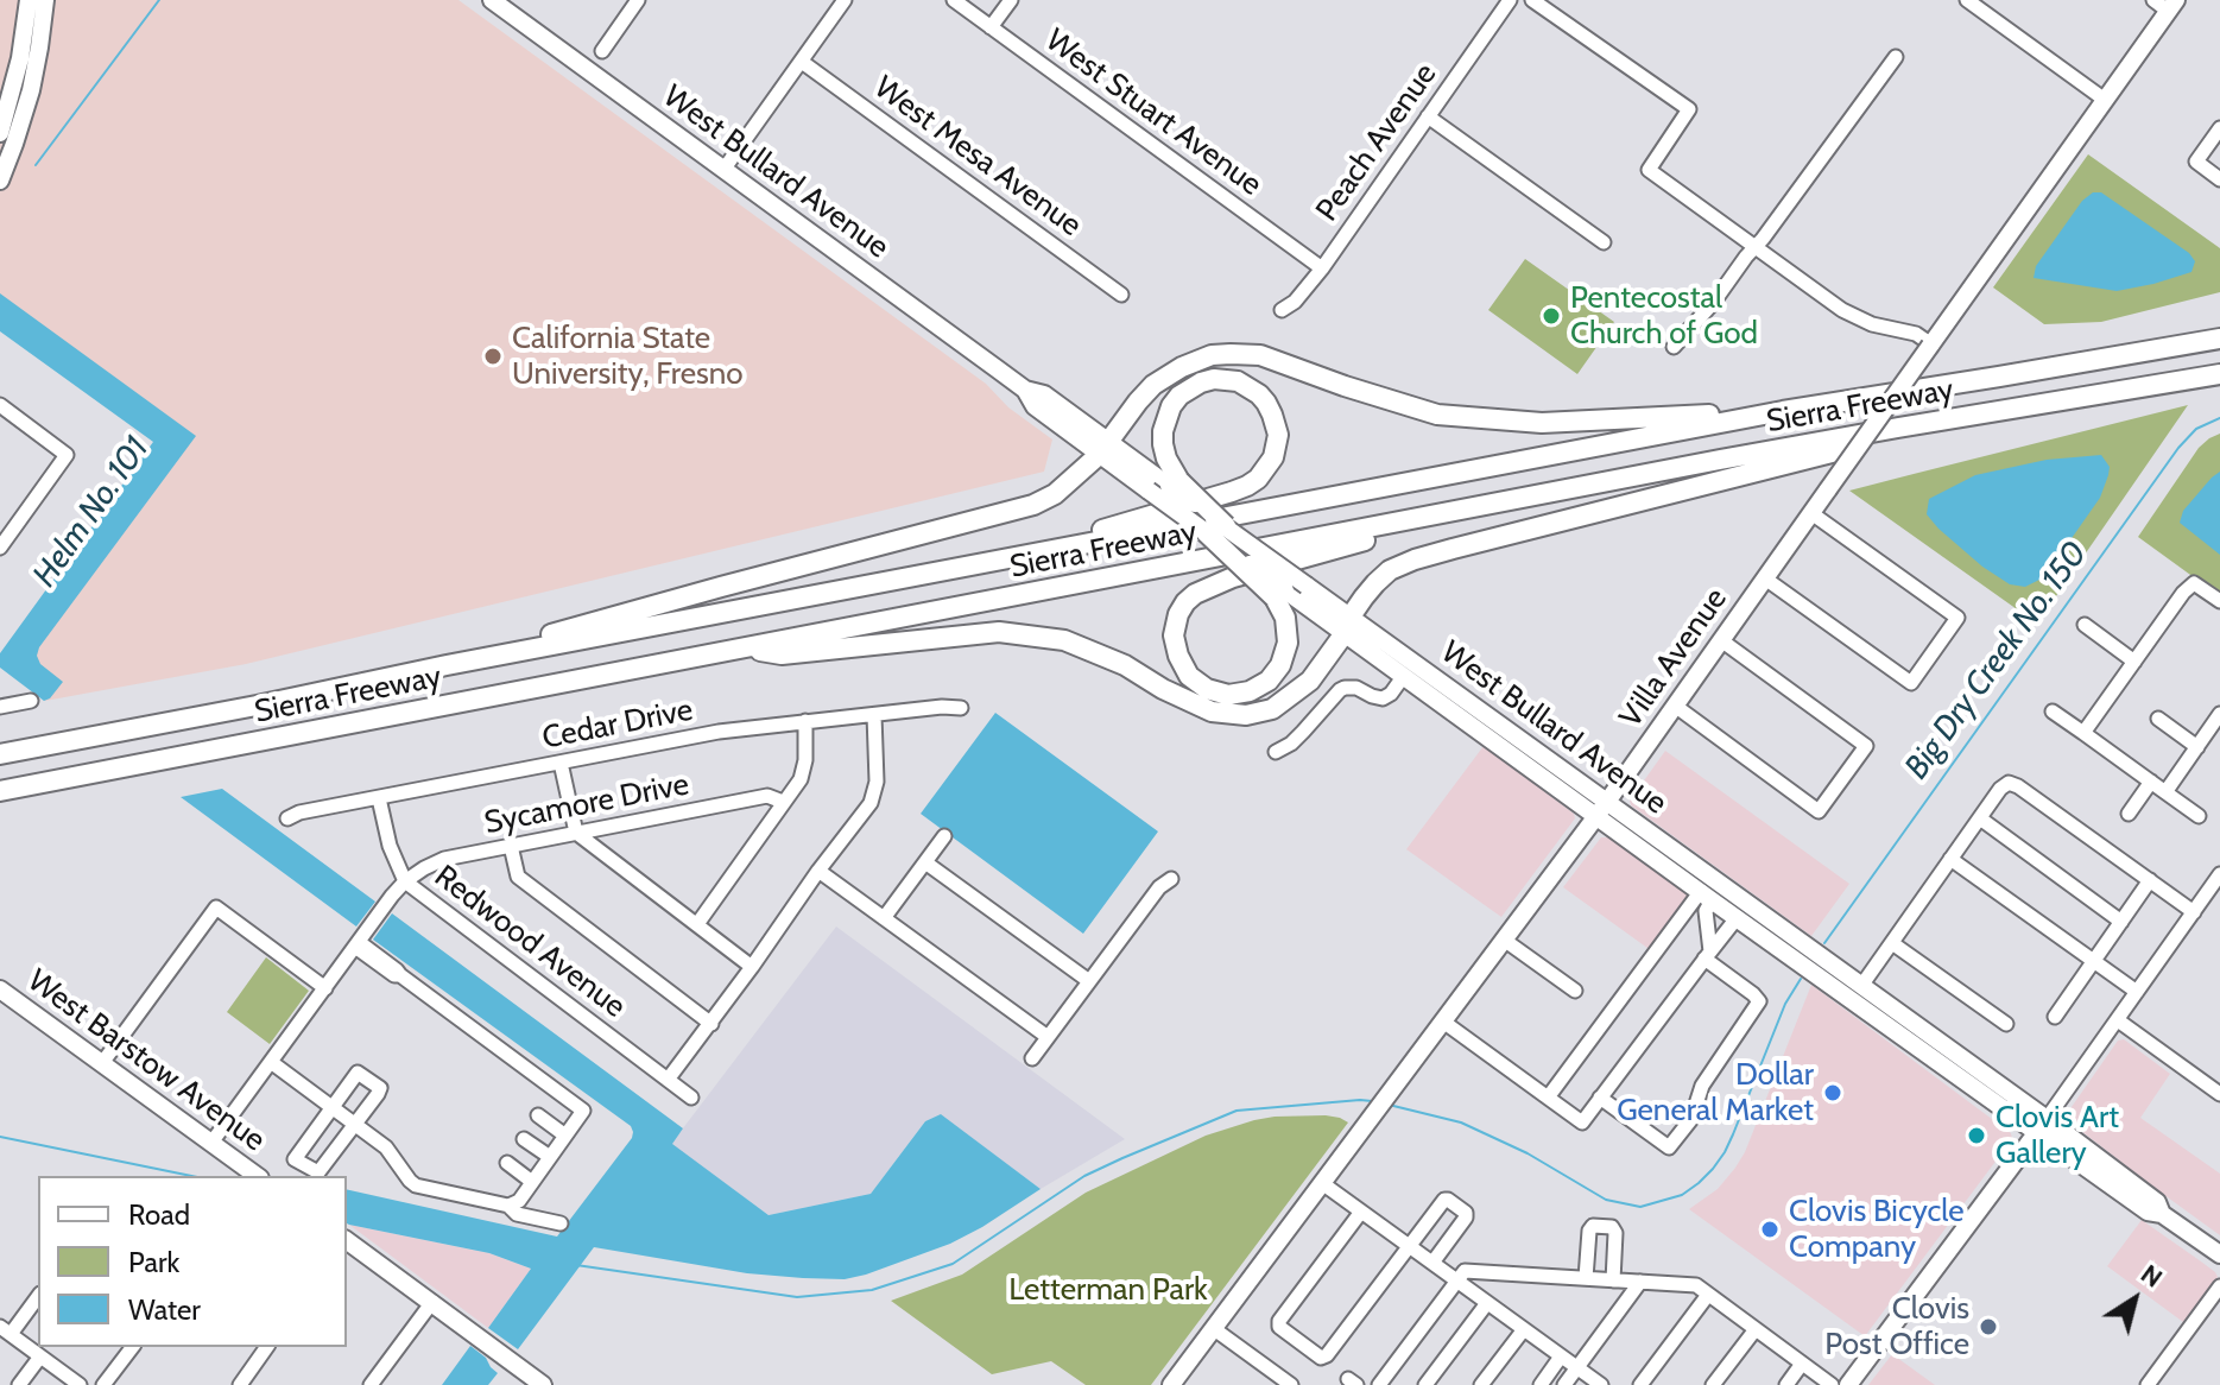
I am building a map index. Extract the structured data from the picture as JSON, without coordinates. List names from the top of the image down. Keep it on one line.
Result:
{"streets":{"highway":["Sierra Freeway"],"main road":["West Bullard Avenue","Villa Avenue","West Barstow Avenue"],"street":["West Stuart Avenue","Peach Avenue","West Mesa Avenue","Cedar Drive","Sycamore Drive","Redwood Avenue"]},"crossings":[["West Stuart Avenue","Peach Avenue"],["West Bullard Avenue","Villa Avenue"],["Cedar Drive","Redwood Avenue"],["Sycamore Drive","Redwood Avenue"]],"water":["Helm No. 101","Big Dry Creek No. 150"],"parks":["Letterman Park"],"places":["Pentecostal Church of God","California State University, Fresno","Dollar General Market","Clovis Art Gallery","Clovis Bicycle Company","Clovis Post Office"],"legend":["Road","Park","Water"],"north":"top right"}
